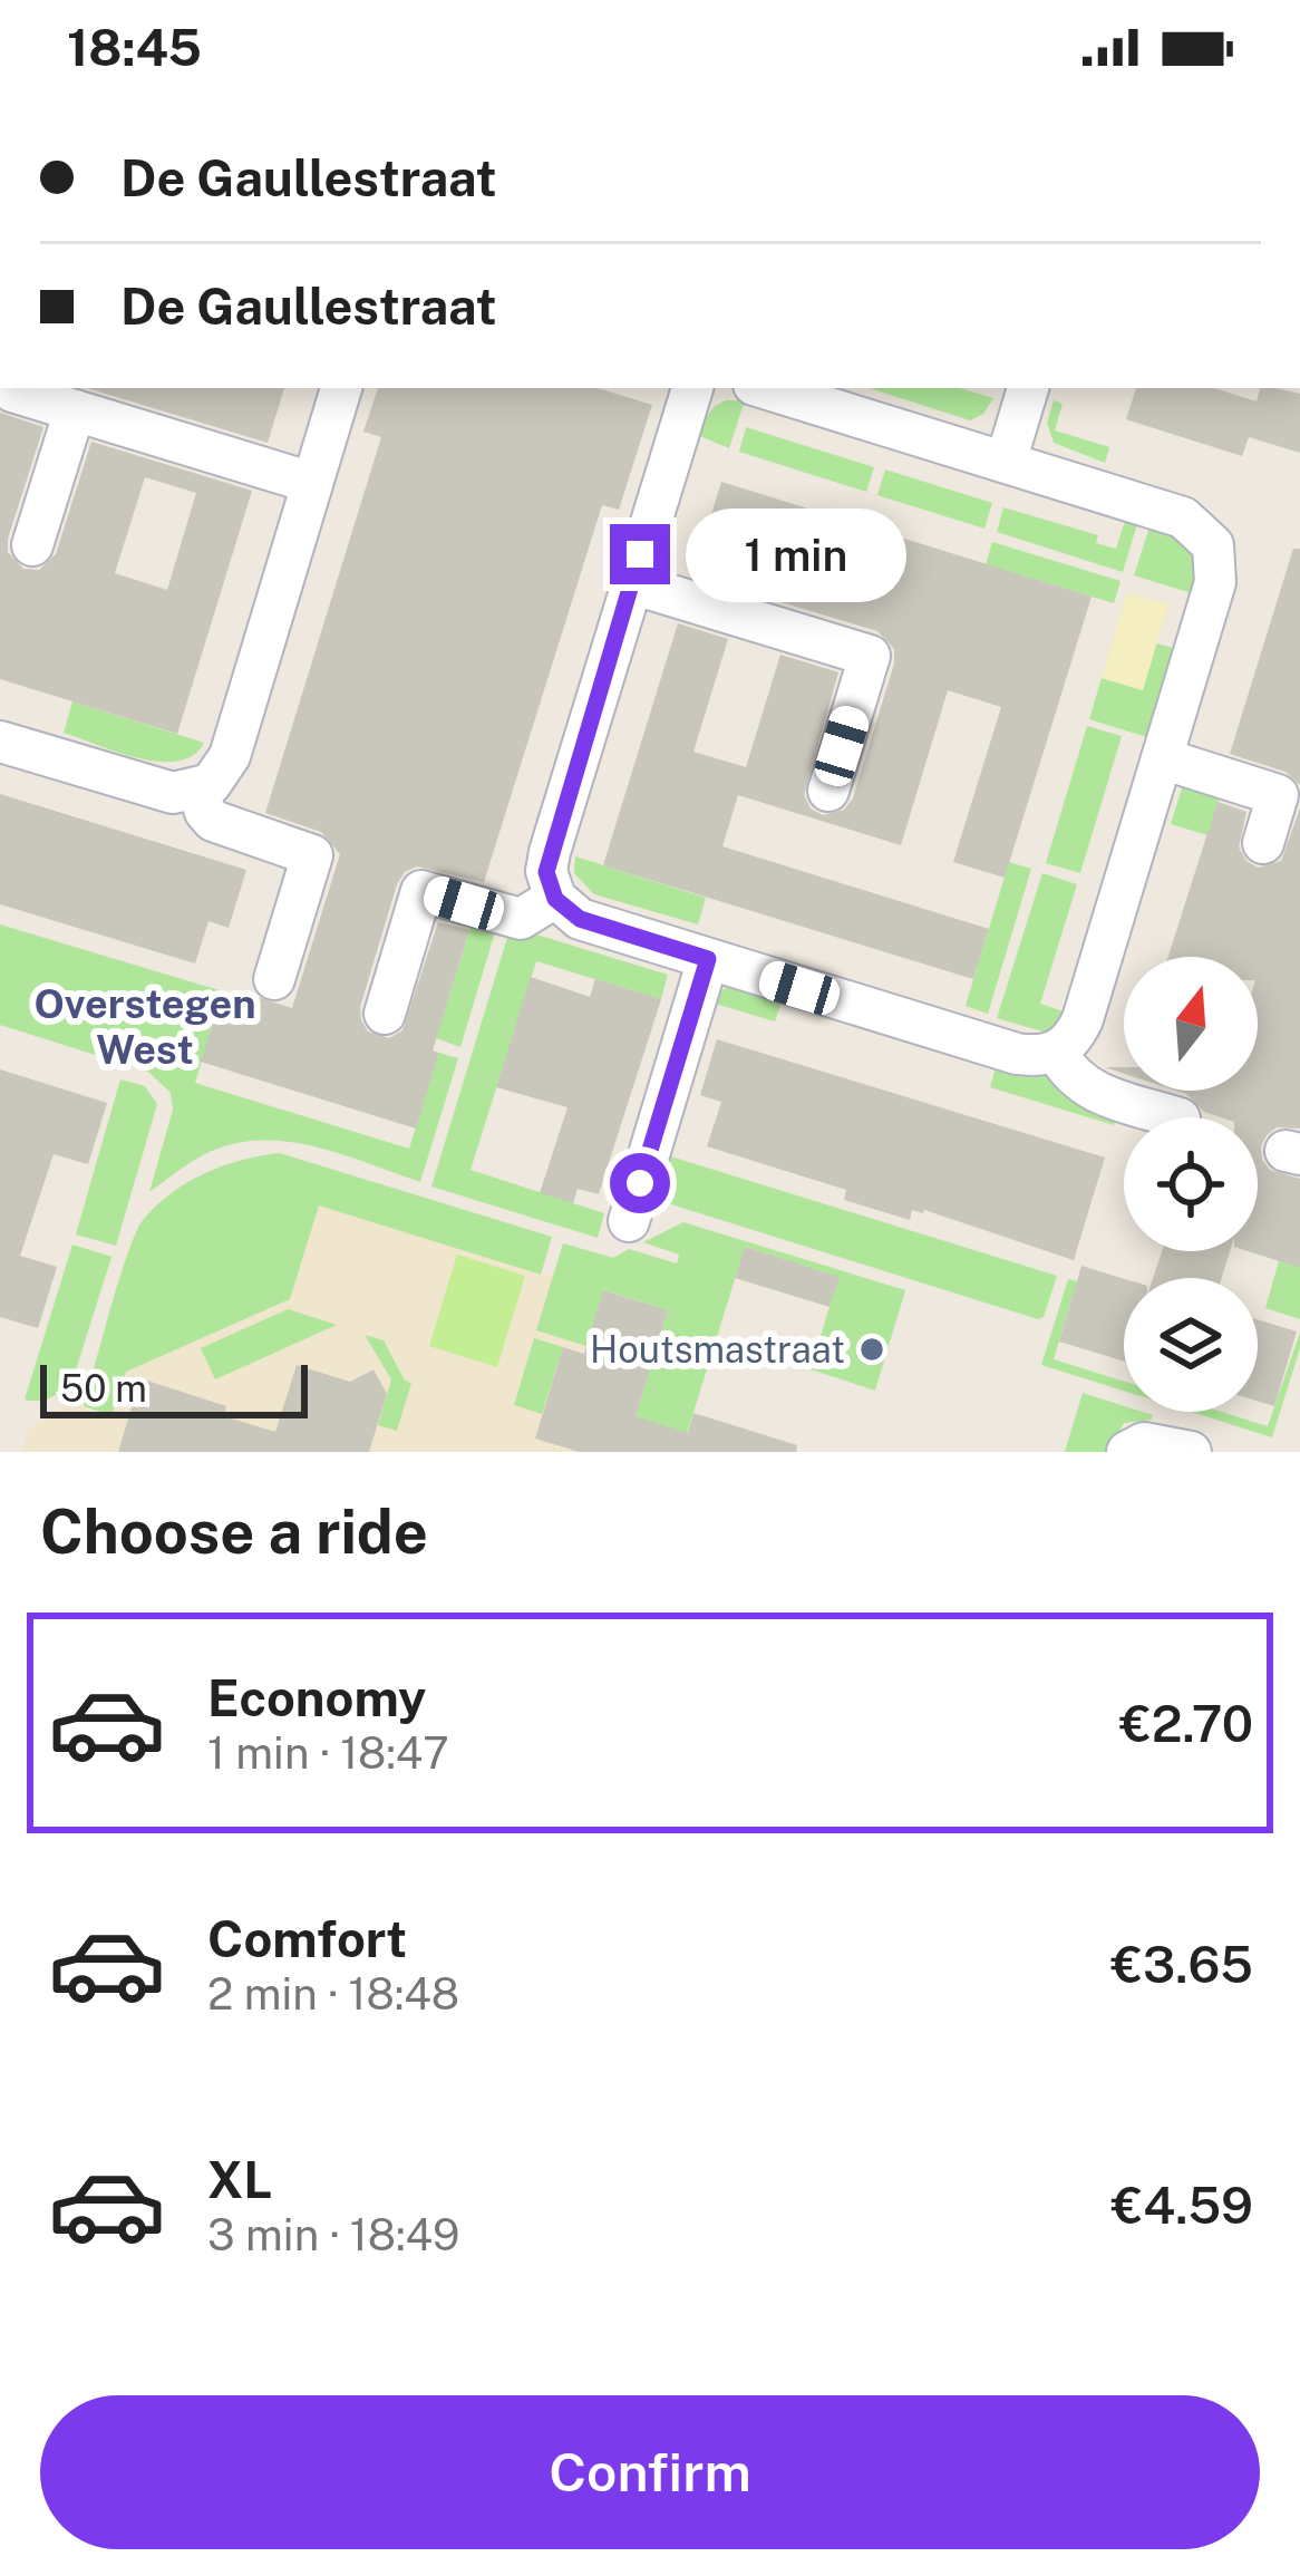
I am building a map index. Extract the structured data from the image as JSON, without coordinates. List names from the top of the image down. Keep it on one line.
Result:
{"districts":["Overstegen West"],"places":["Houtsmastraat"],"scale_bar":"50 m","north":"top","page":{"status":"18:45","banner":["De Gaullestraat","De Gaullestraat"],"bubble":"1 min","scale":"50 m","heading":"Choose a ride","list":[{"name":"Economy","note":"1 min · 18:47","value":"€2.70"},{"name":"Comfort","note":"2 min · 18:48","value":"€3.65"},{"name":"XL","note":"3 min · 18:49","value":"€4.59"}],"buttons":"Confirm"}}
